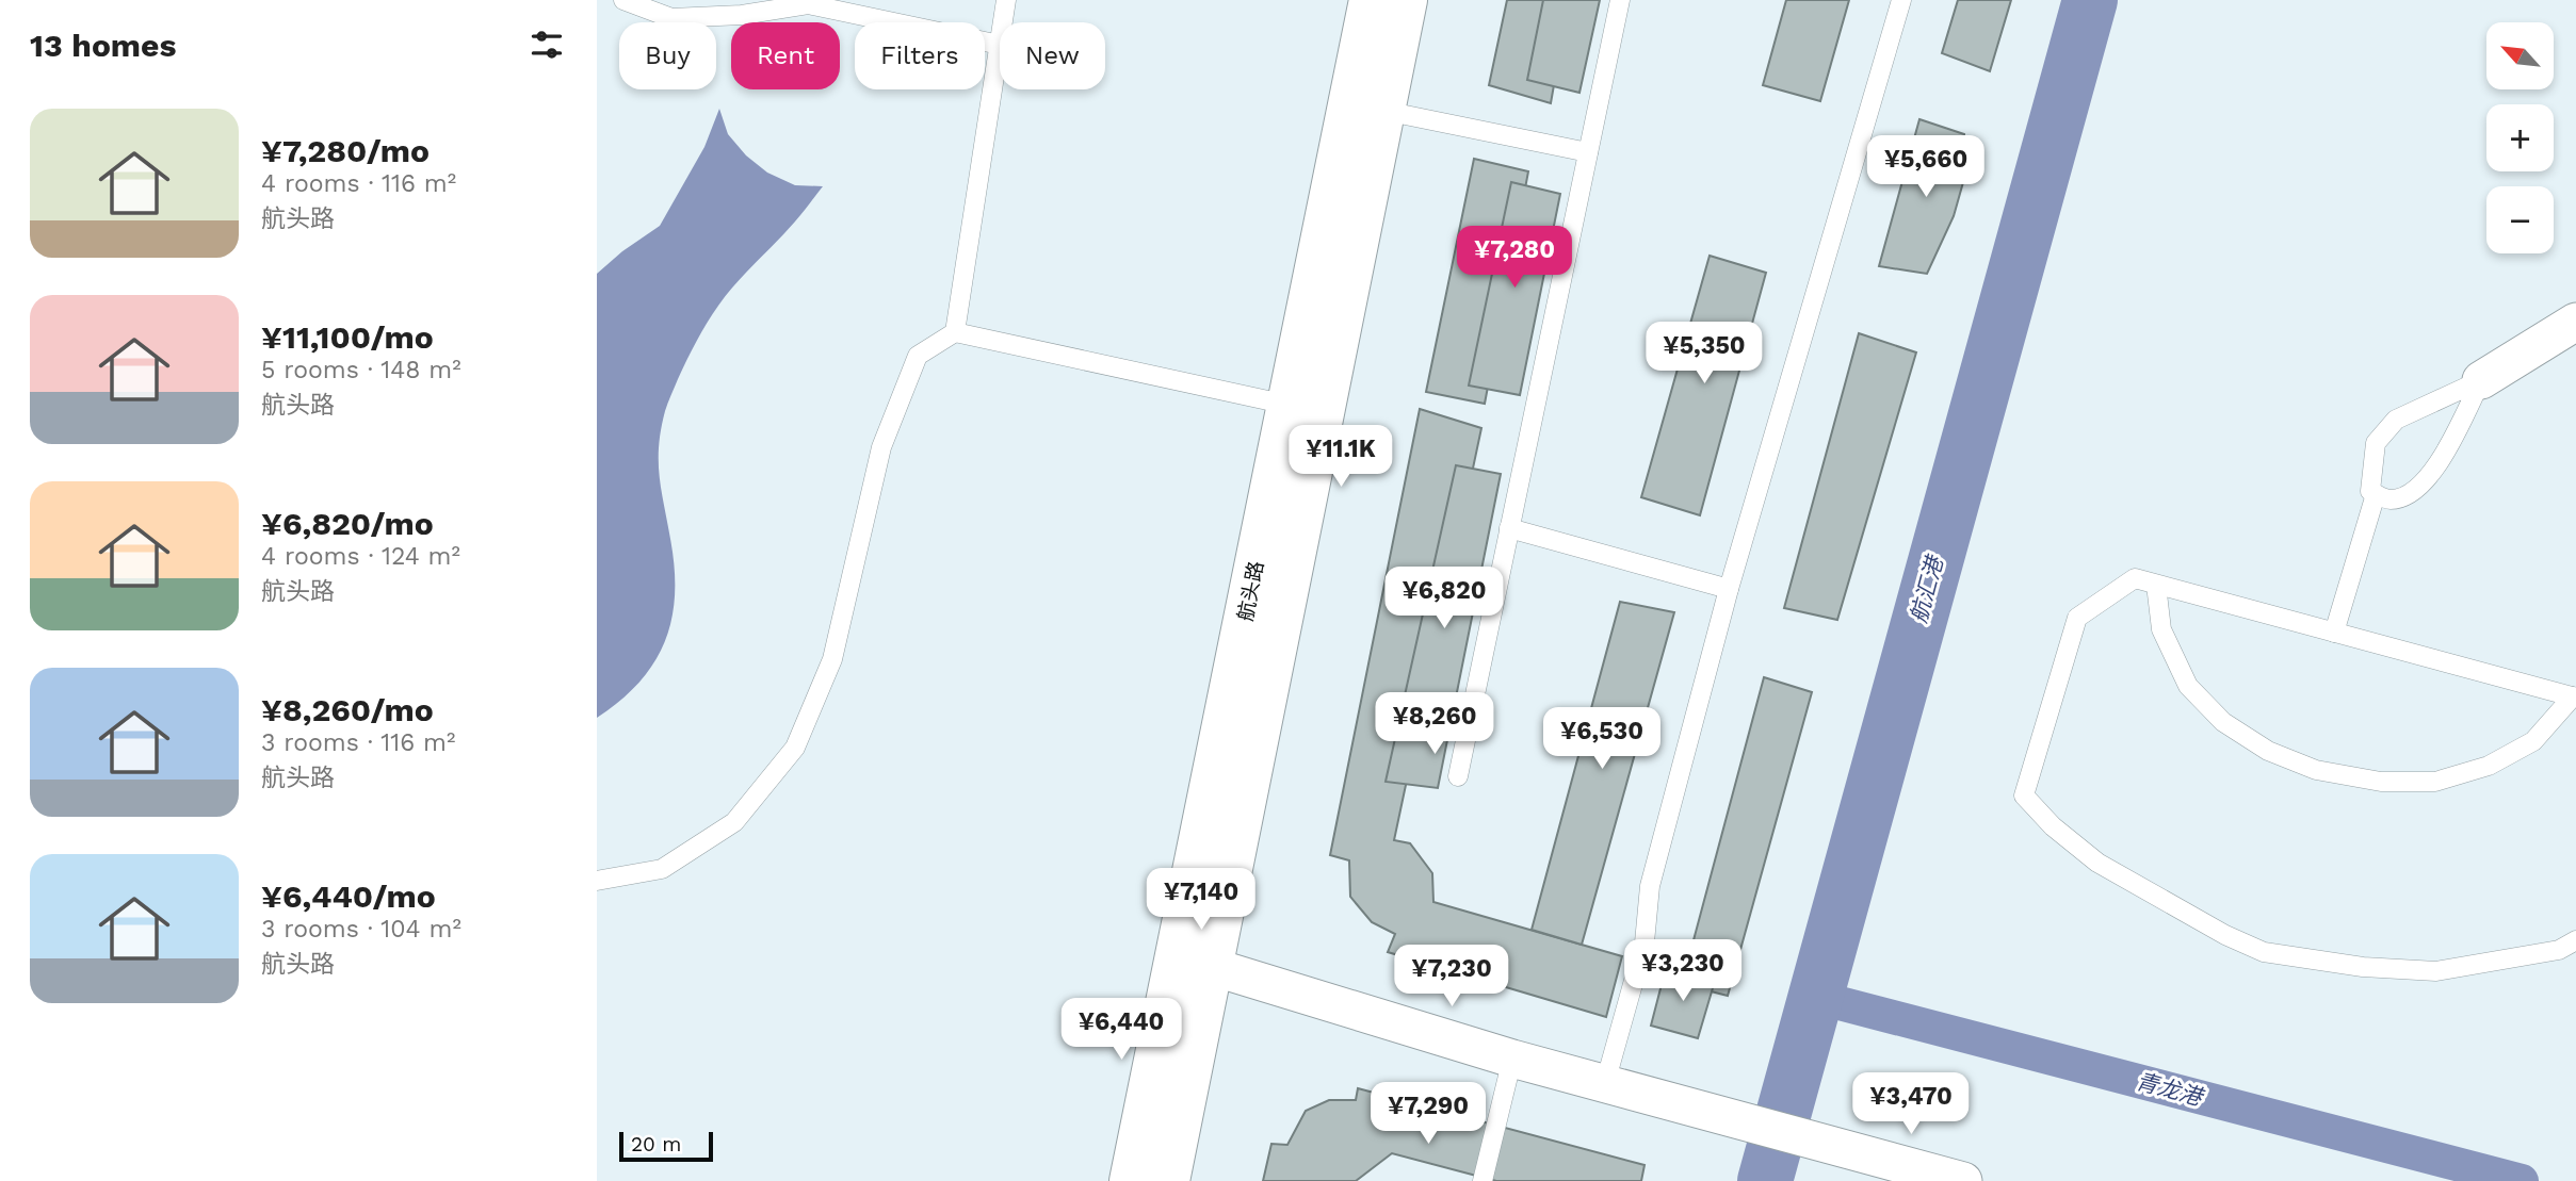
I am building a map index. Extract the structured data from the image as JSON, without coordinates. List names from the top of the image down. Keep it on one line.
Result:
{"streets":{"main road":["航头路"]},"water":["航汇港","青龙港"],"scale_bar":"20 m","north":"top left","page":{"heading":"13 homes","map_buttons":["+","−"],"chip":["Buy","Rent","Filters","New"],"list":[{"name":"¥7,280/mo","note":"4 rooms · 116 m² · 航头路"},{"name":"¥11,100/mo","note":"5 rooms · 148 m² · 航头路"},{"name":"¥6,820/mo","note":"4 rooms · 124 m² · 航头路"},{"name":"¥8,260/mo","note":"3 rooms · 116 m² · 航头路"},{"name":"¥6,440/mo","note":"3 rooms · 104 m² · 航头路"}],"price":["¥5,660","¥7,280","¥5,350","¥11.1K","¥6,820","¥8,260","¥6,530","¥7,140","¥3,230","¥7,230","¥6,440","¥3,470","¥7,290"],"scale":"20 m"}}
